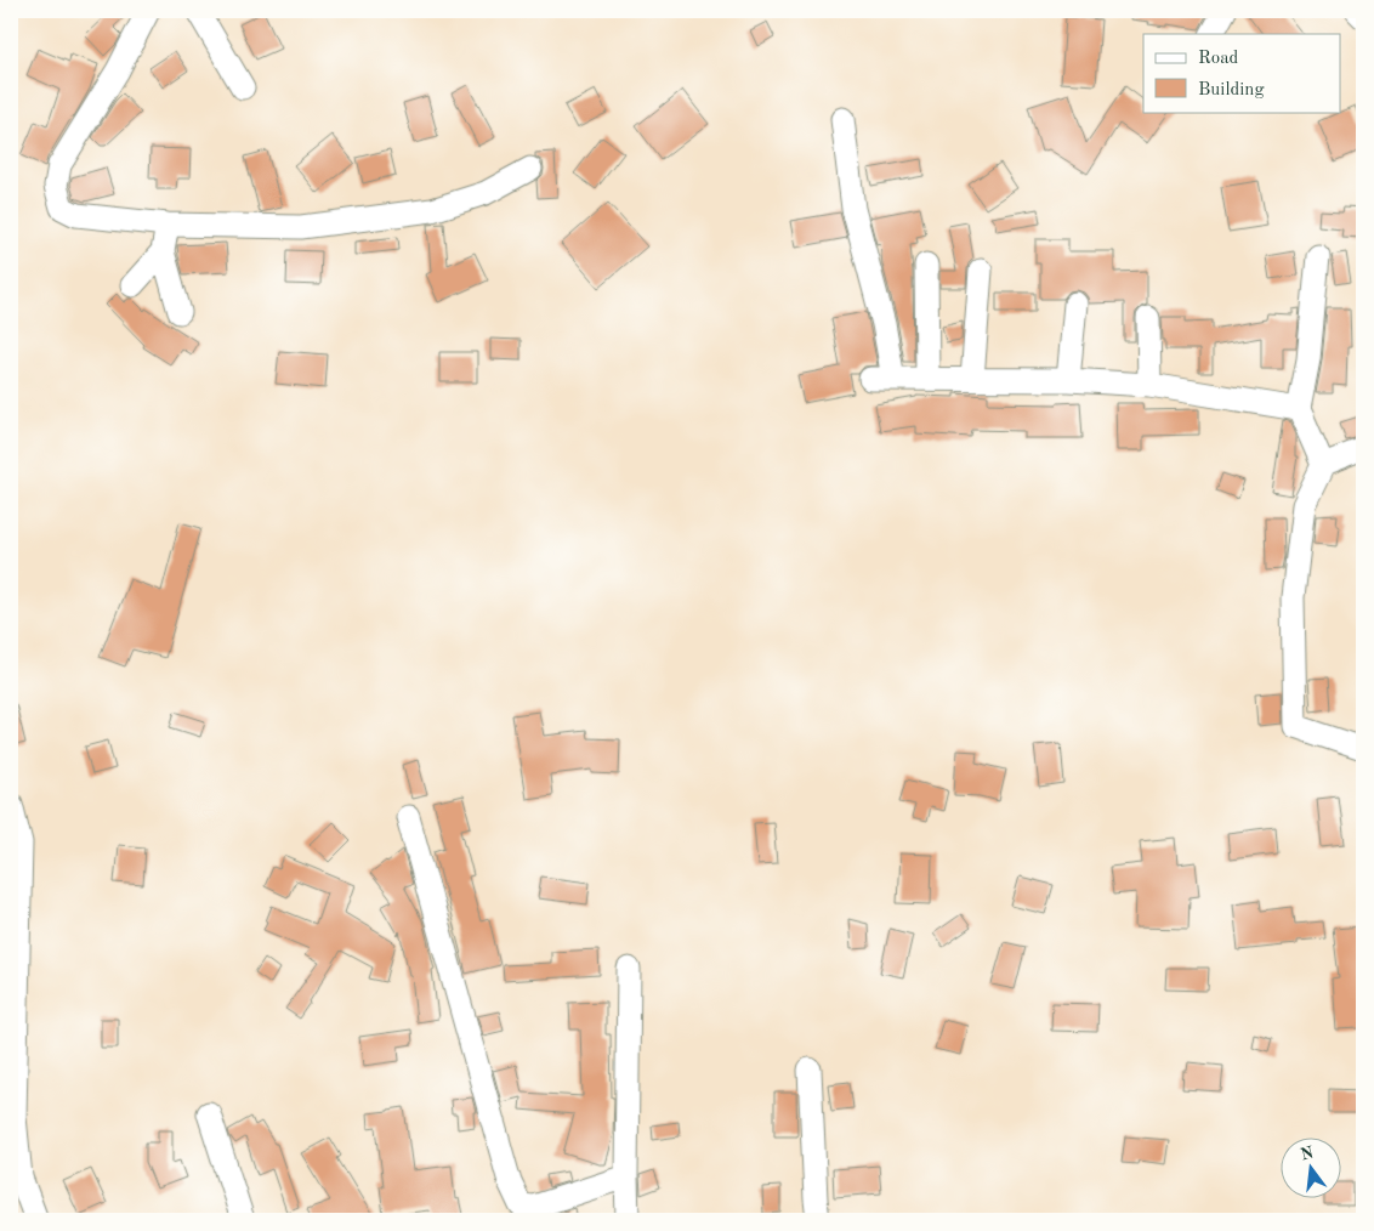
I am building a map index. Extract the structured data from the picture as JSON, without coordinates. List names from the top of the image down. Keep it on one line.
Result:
{"legend":["Road","Building"],"north":"top"}
